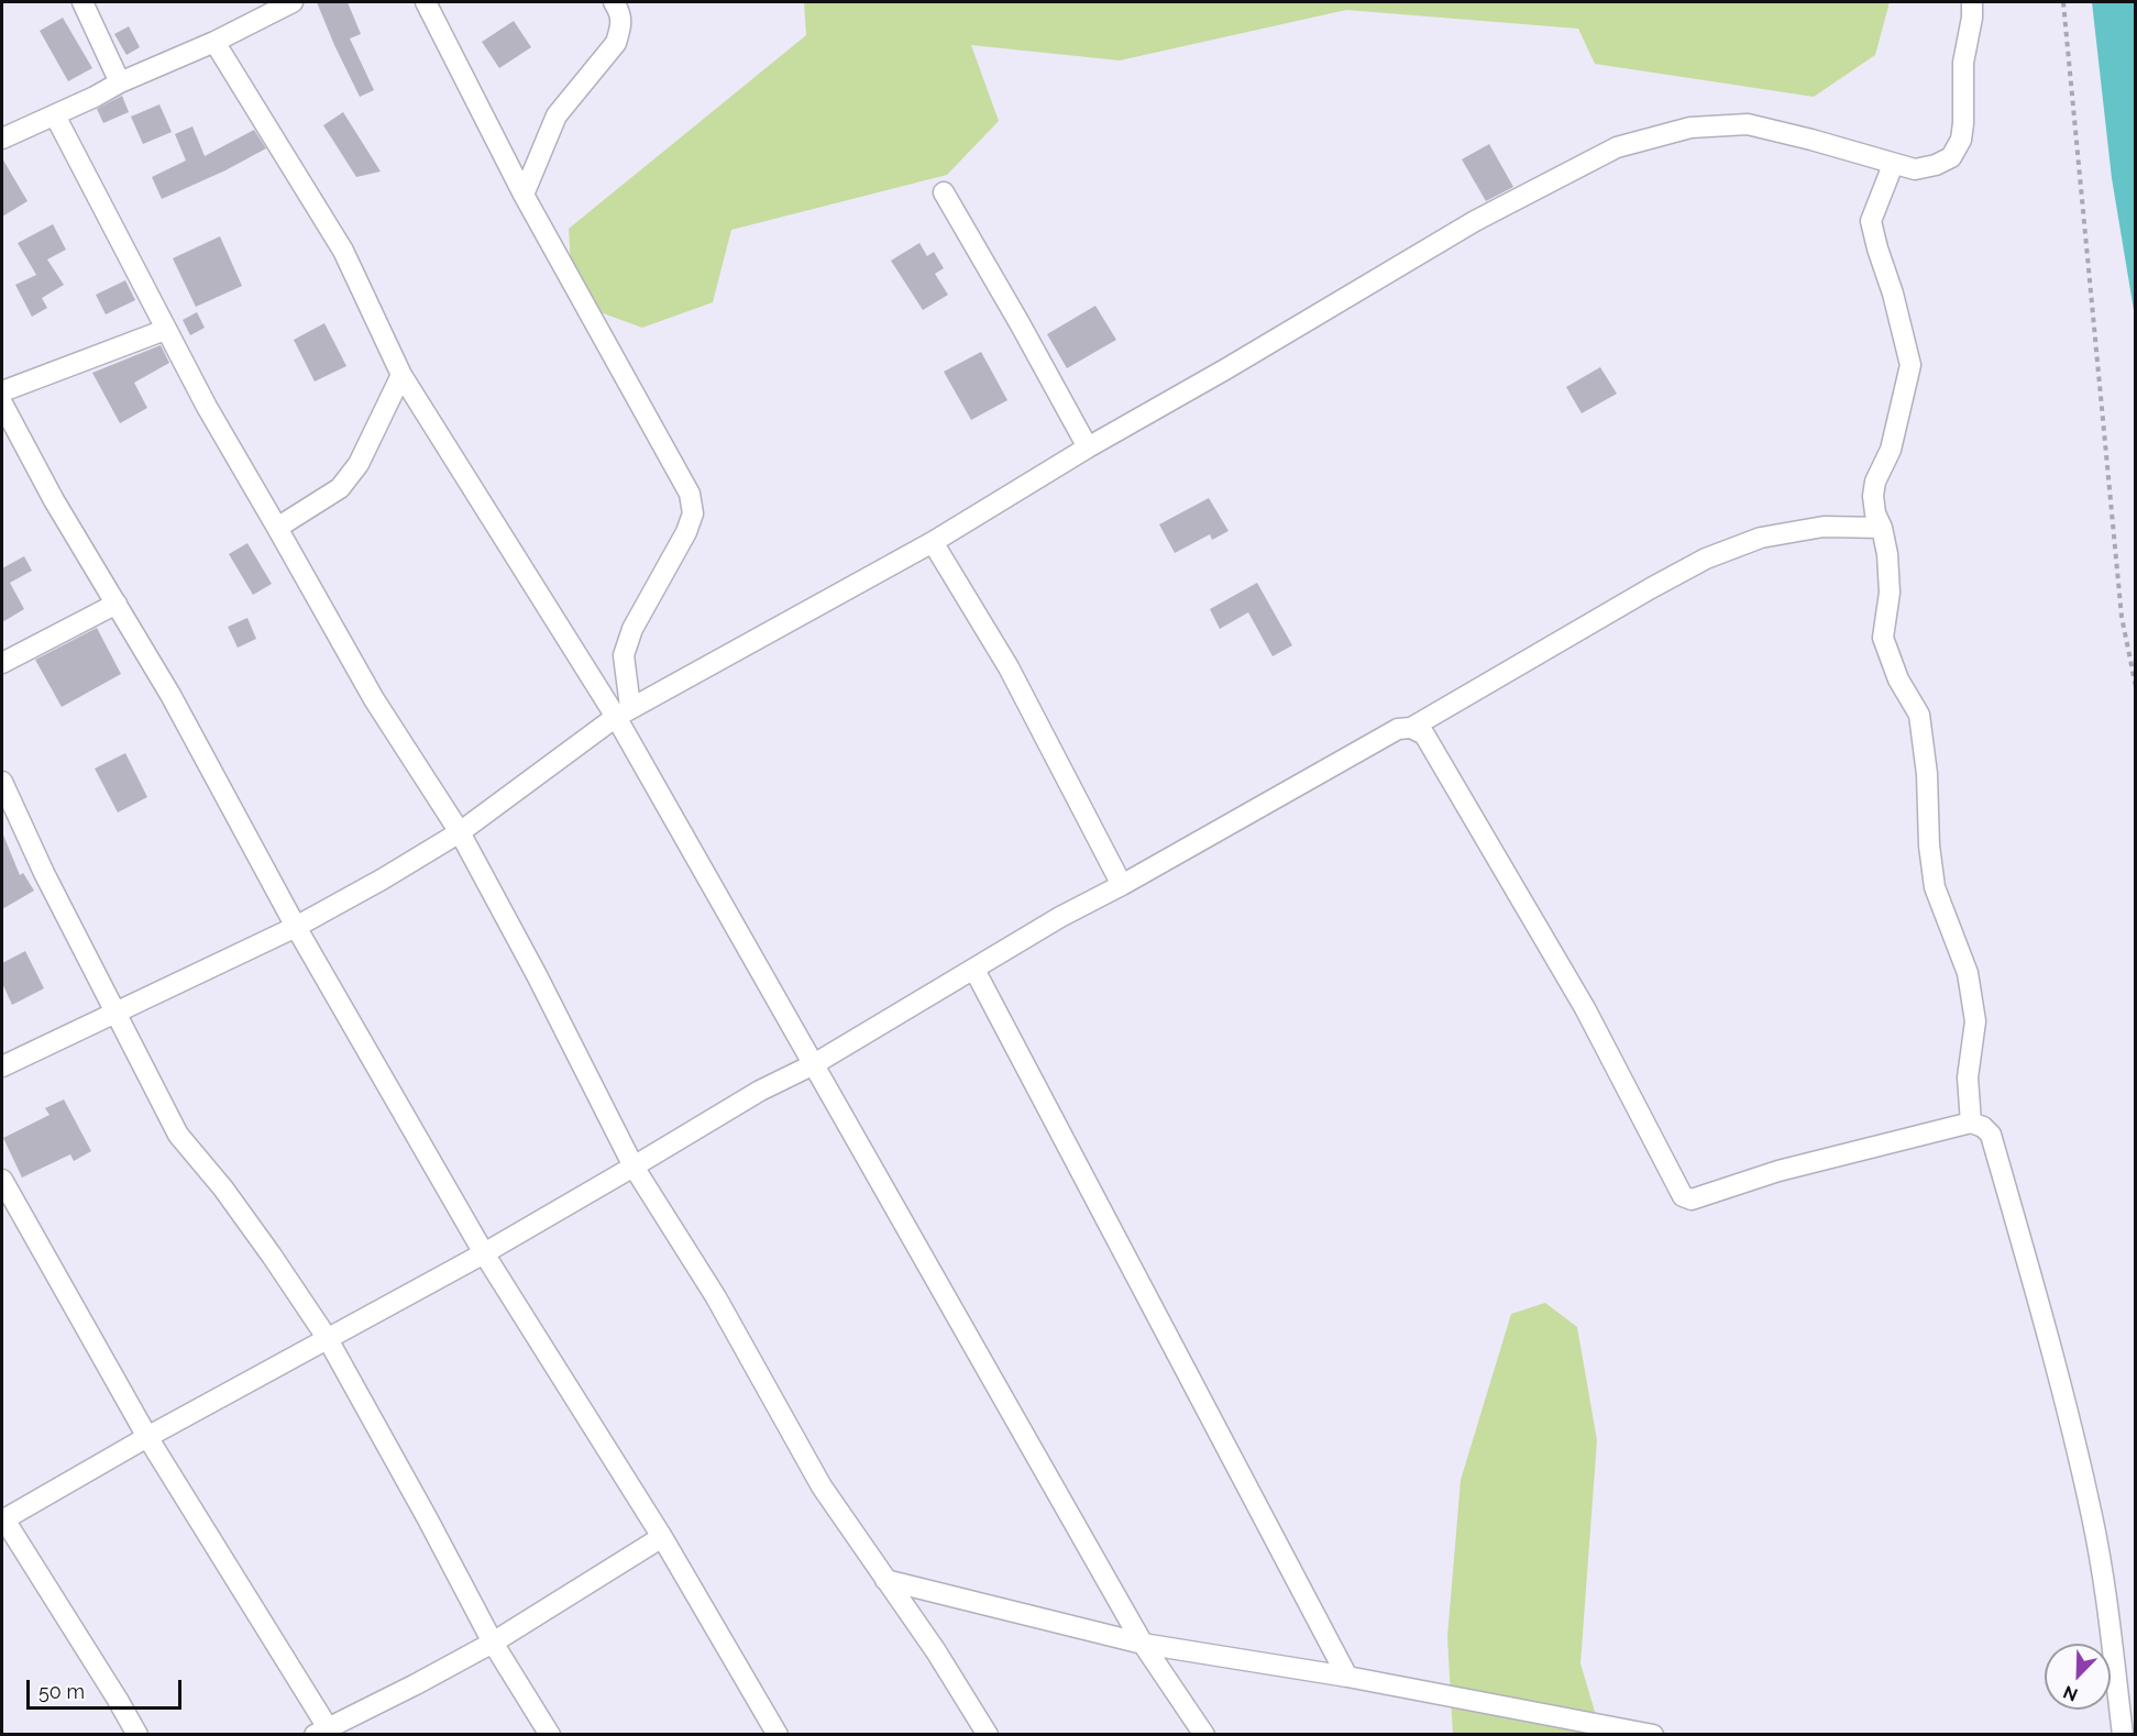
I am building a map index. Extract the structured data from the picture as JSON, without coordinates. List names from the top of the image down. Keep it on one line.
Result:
{"scale_bar":"50 m","north":"bottom left"}
